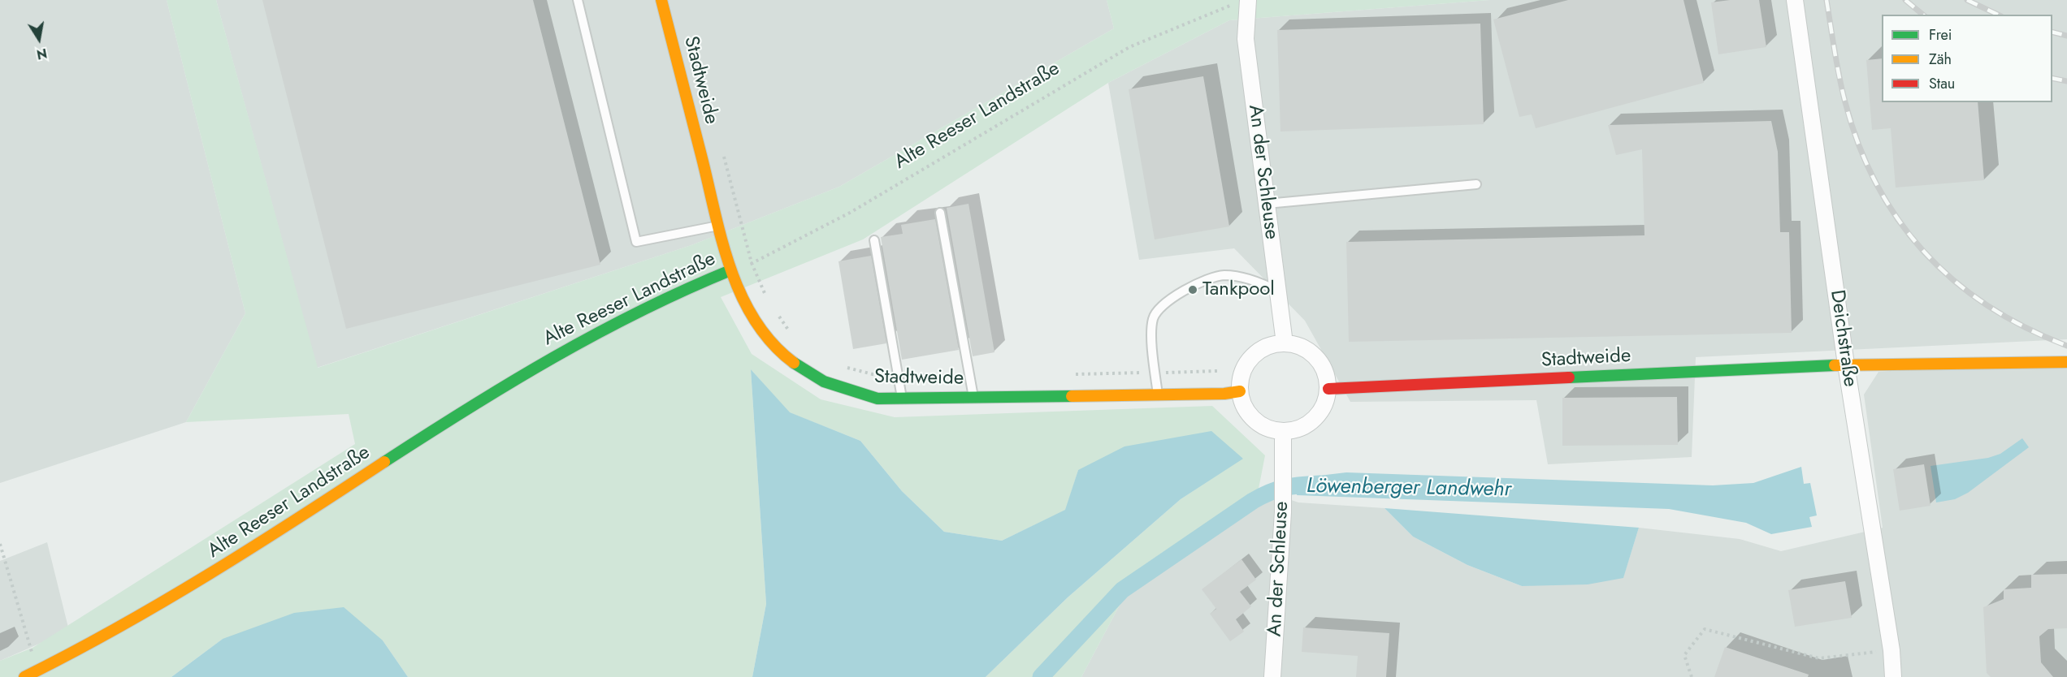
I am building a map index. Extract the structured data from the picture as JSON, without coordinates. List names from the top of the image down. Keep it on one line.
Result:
{"streets":{"street":["Stadtweide","Alte Reeser Landstraße","An der Schleuse","Deichstraße"]},"crossings":[["Stadtweide","Alte Reeser Landstraße"],["Stadtweide","An der Schleuse"],["Stadtweide","Deichstraße"],["Alte Reeser Landstraße","An der Schleuse"]],"water":["Löwenberger Landwehr"],"places":["Tankpool"],"legend":["Frei","Zäh","Stau"],"north":"bottom"}
